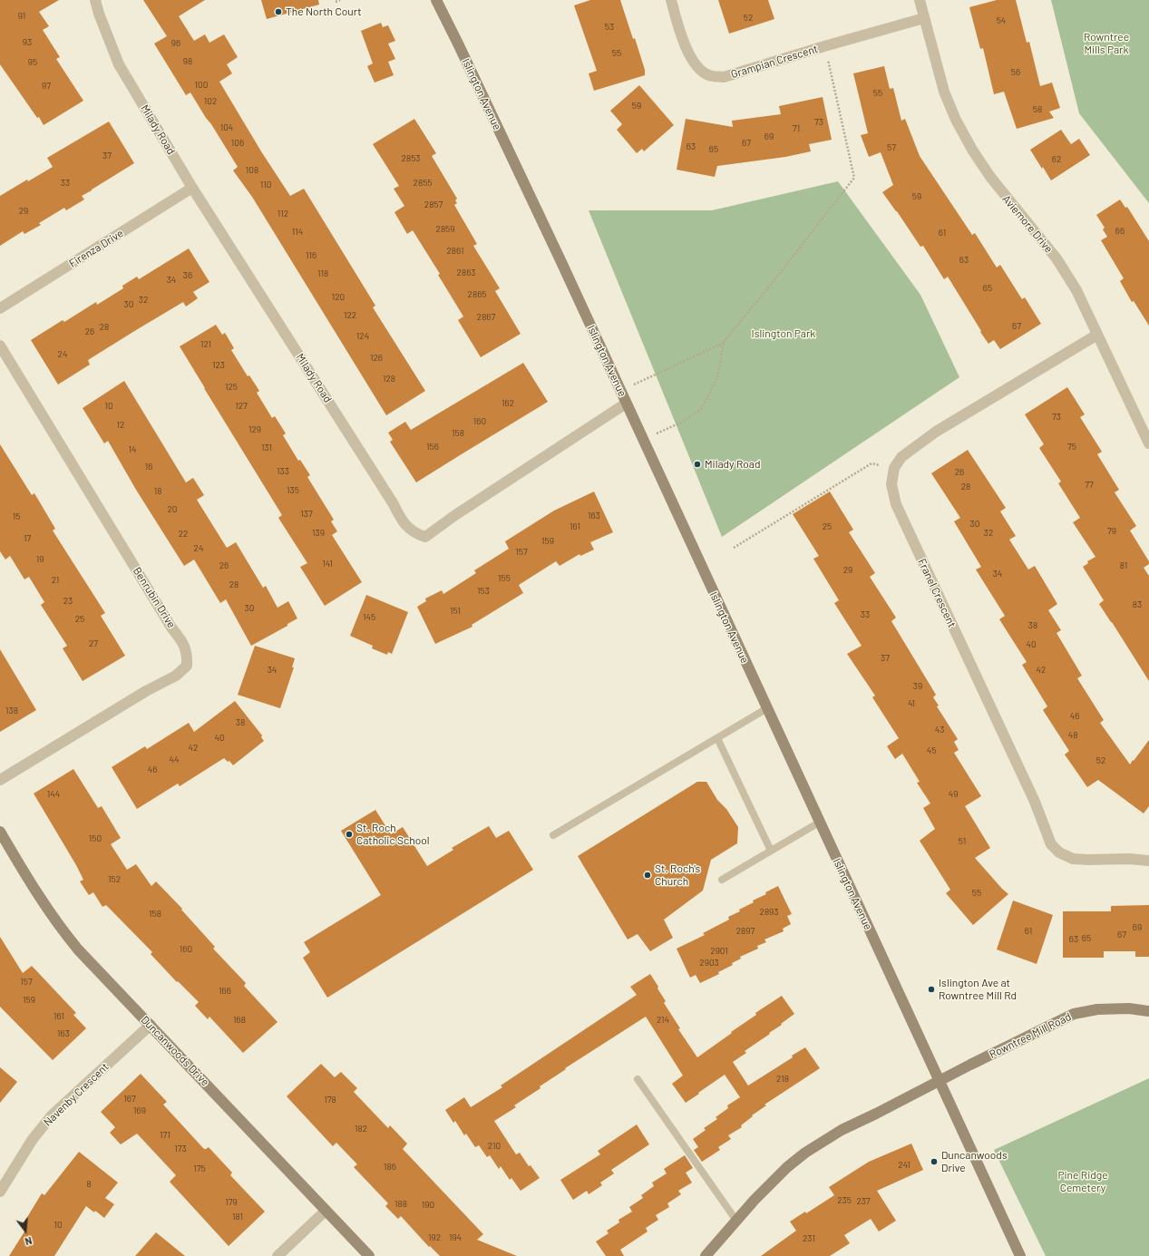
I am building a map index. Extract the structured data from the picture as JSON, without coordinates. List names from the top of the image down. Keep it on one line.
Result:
{"streets":{"main road":["Islington Avenue","Rowntree Mill Road","Duncanwoods Drive"],"street":["Grampian Crescent","Milady Road","Aviemore Drive","Firenza Drive","Franel Crescent","Benrubin Drive","Navenby Crescent"]},"crossings":[["Grampian Crescent","Aviemore Drive"],["Islington Avenue","Milady Road"],["Islington Avenue","Rowntree Mill Road"],["Milady Road","Firenza Drive"],["Aviemore Drive","Franel Crescent"],["Duncanwoods Drive","Navenby Crescent"]],"parks":["Rowntree Mills Park","Islington Park","Pine Ridge Cemetery"],"places":["The North Court","Milady Road","St. Roch Catholic School","St. Roch's Church","Islington Ave at Rowntree Mill Rd","Duncanwoods Drive"],"house_numbers":["91","52","54","53","93","96","55","98","95","56","100","97","55","102","59","58","73","104","71","69","106","67","63","57","65","37","2853","62","108","33","2855","110","59","2857","29","112","2859","66","114","61","2861","116","63","2863","118","36","34","65","2865","120","32","30","122","2867","67","28","26","124","121","24","126","123","128","125","162","10","127","73","160","12","129","158","156","75","131","14","16","133","26","77","28","135","18","20","137","163","15","30","161","25","79","139","32","22","17","159","24","157","19","141","26","81","29","34","155","21","28","153","23","83","30","151","33","145","25","38","27","40","37","34","42","39","41","138","46","38","43","48","40","42","45","44","52","46","144","49","150","51","152","55","2893","158","69","2897","61","67","65","63","160","2901","2903","157","166","159","161","168","214","163","218","167","178","169","182","171","210","173","241","186","175","8","235","237","179","188","190","181","10","192","194","231"],"north":"bottom"}
